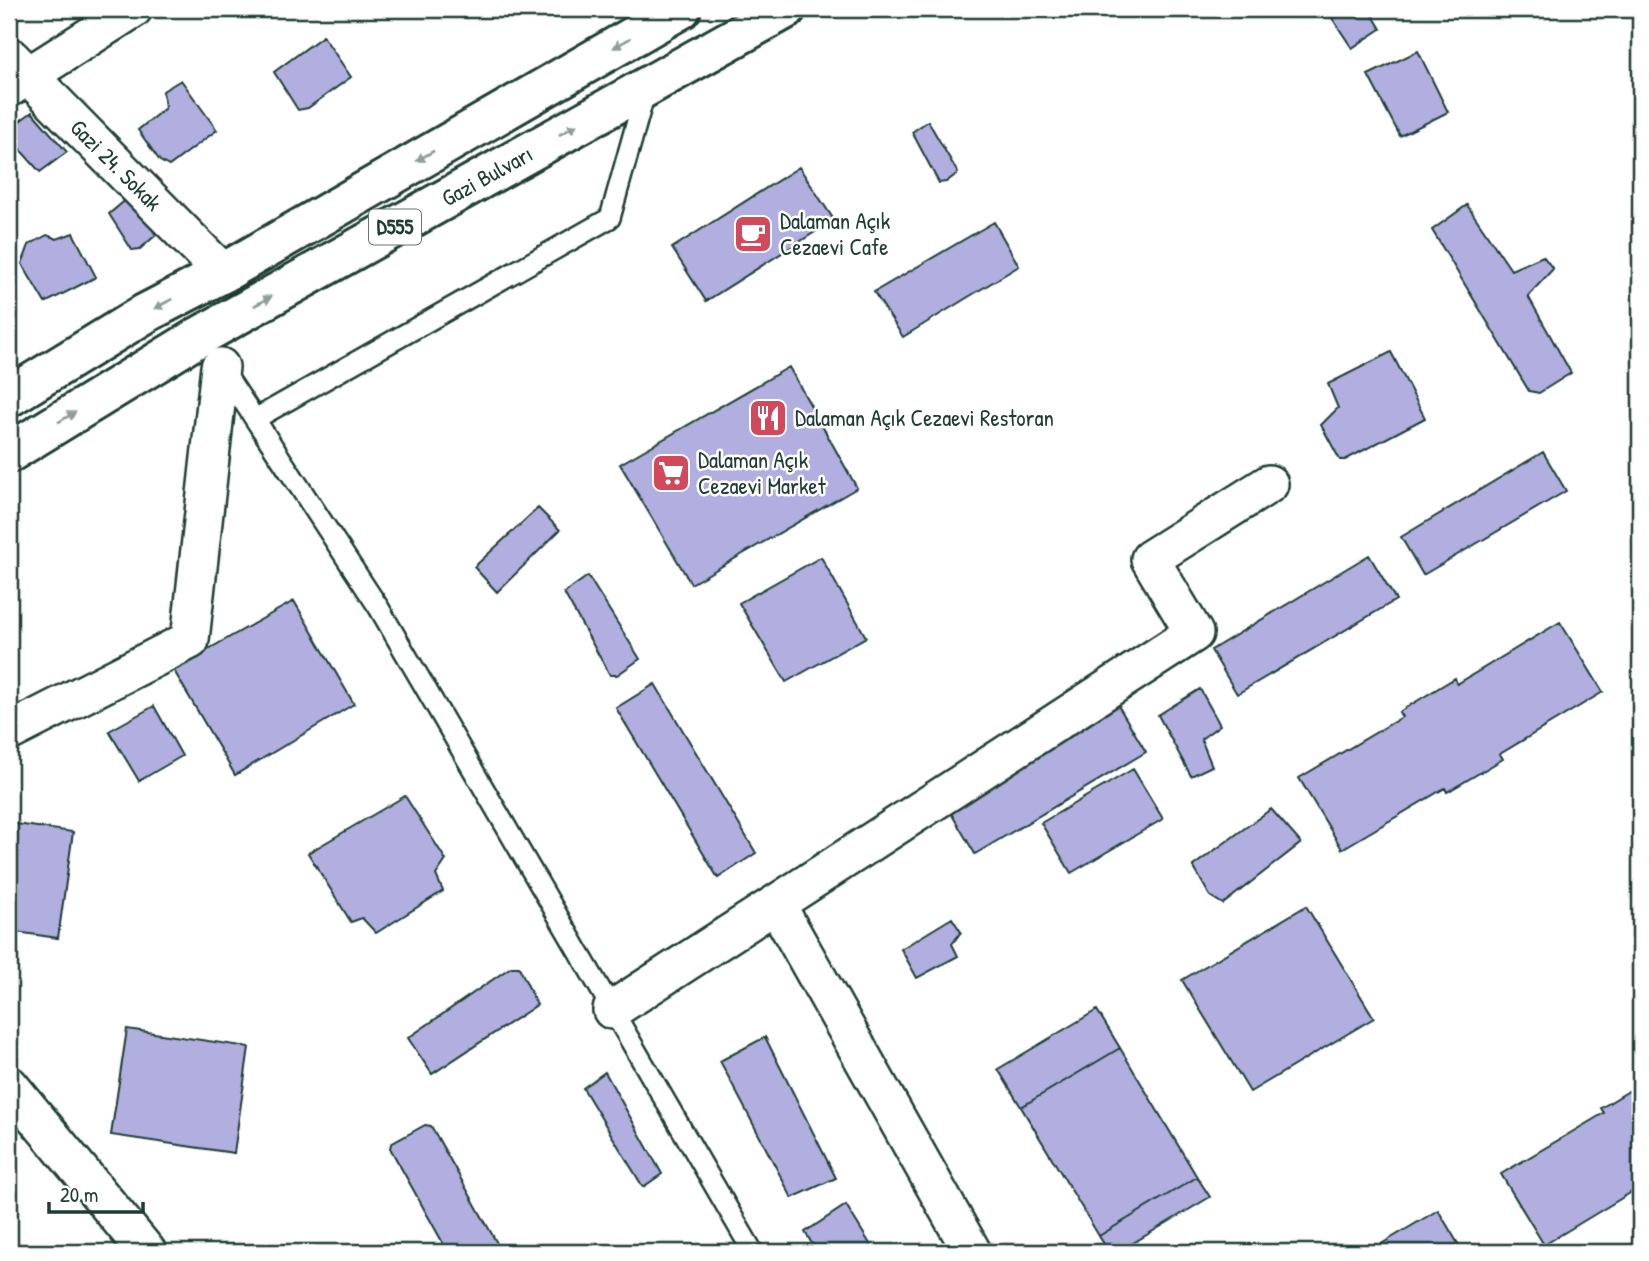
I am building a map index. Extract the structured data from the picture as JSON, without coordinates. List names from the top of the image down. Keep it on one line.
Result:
{"streets":{"main road":["Gazi Bulvarı","D555"],"street":["Gazi 24. Sokak"]},"crossings":[["Gazi 24. Sokak","Gazi Bulvarı"]],"places":{"cafe":["Dalaman Açık Cezaevi Cafe"],"restaurant":["Dalaman Açık Cezaevi Restoran"],"supermarket":["Dalaman Açık Cezaevi Market"]},"scale_bar":"20 m"}
